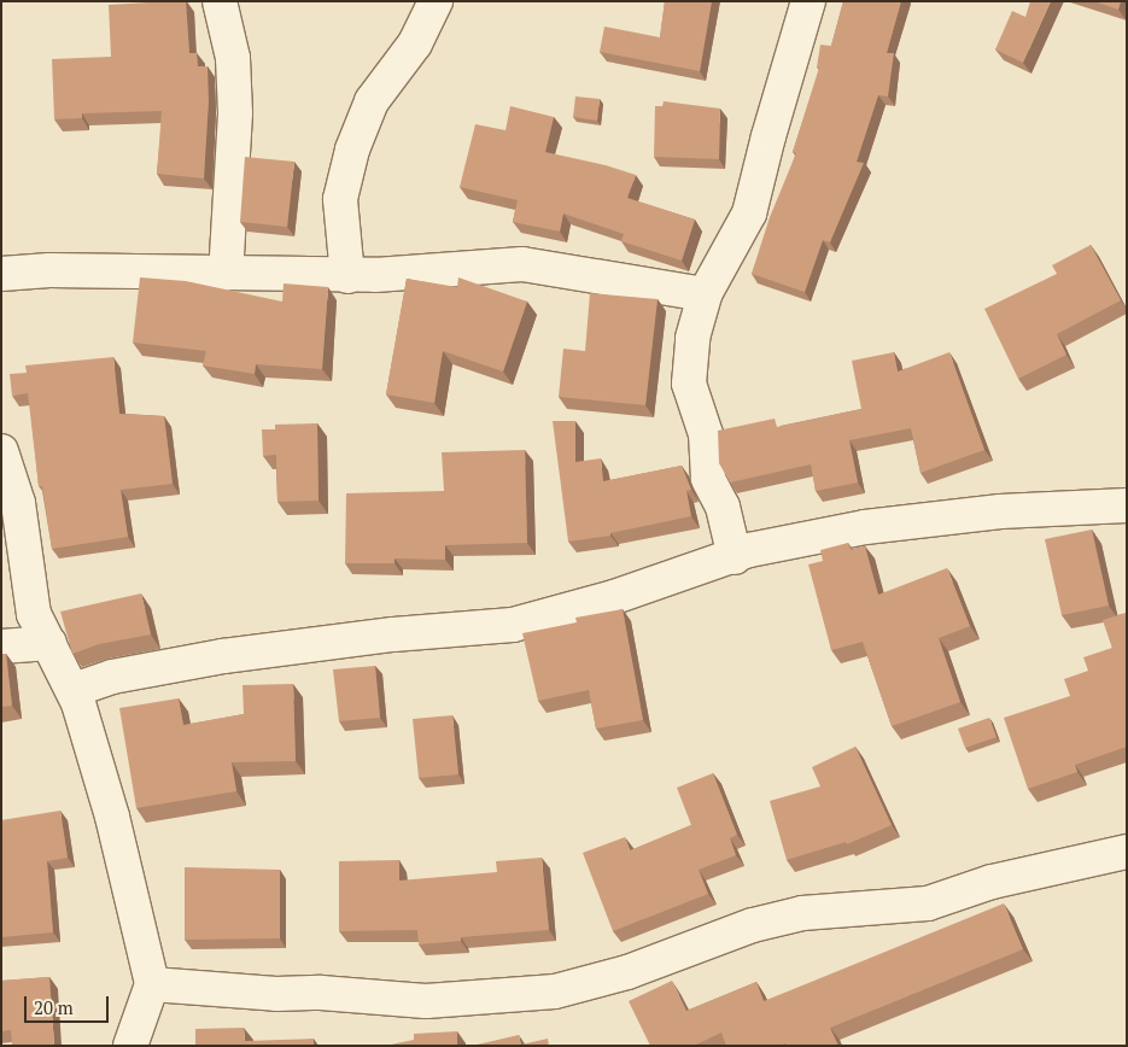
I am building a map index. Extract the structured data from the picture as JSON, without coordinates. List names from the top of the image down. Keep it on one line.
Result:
{"scale_bar":"20 m"}
